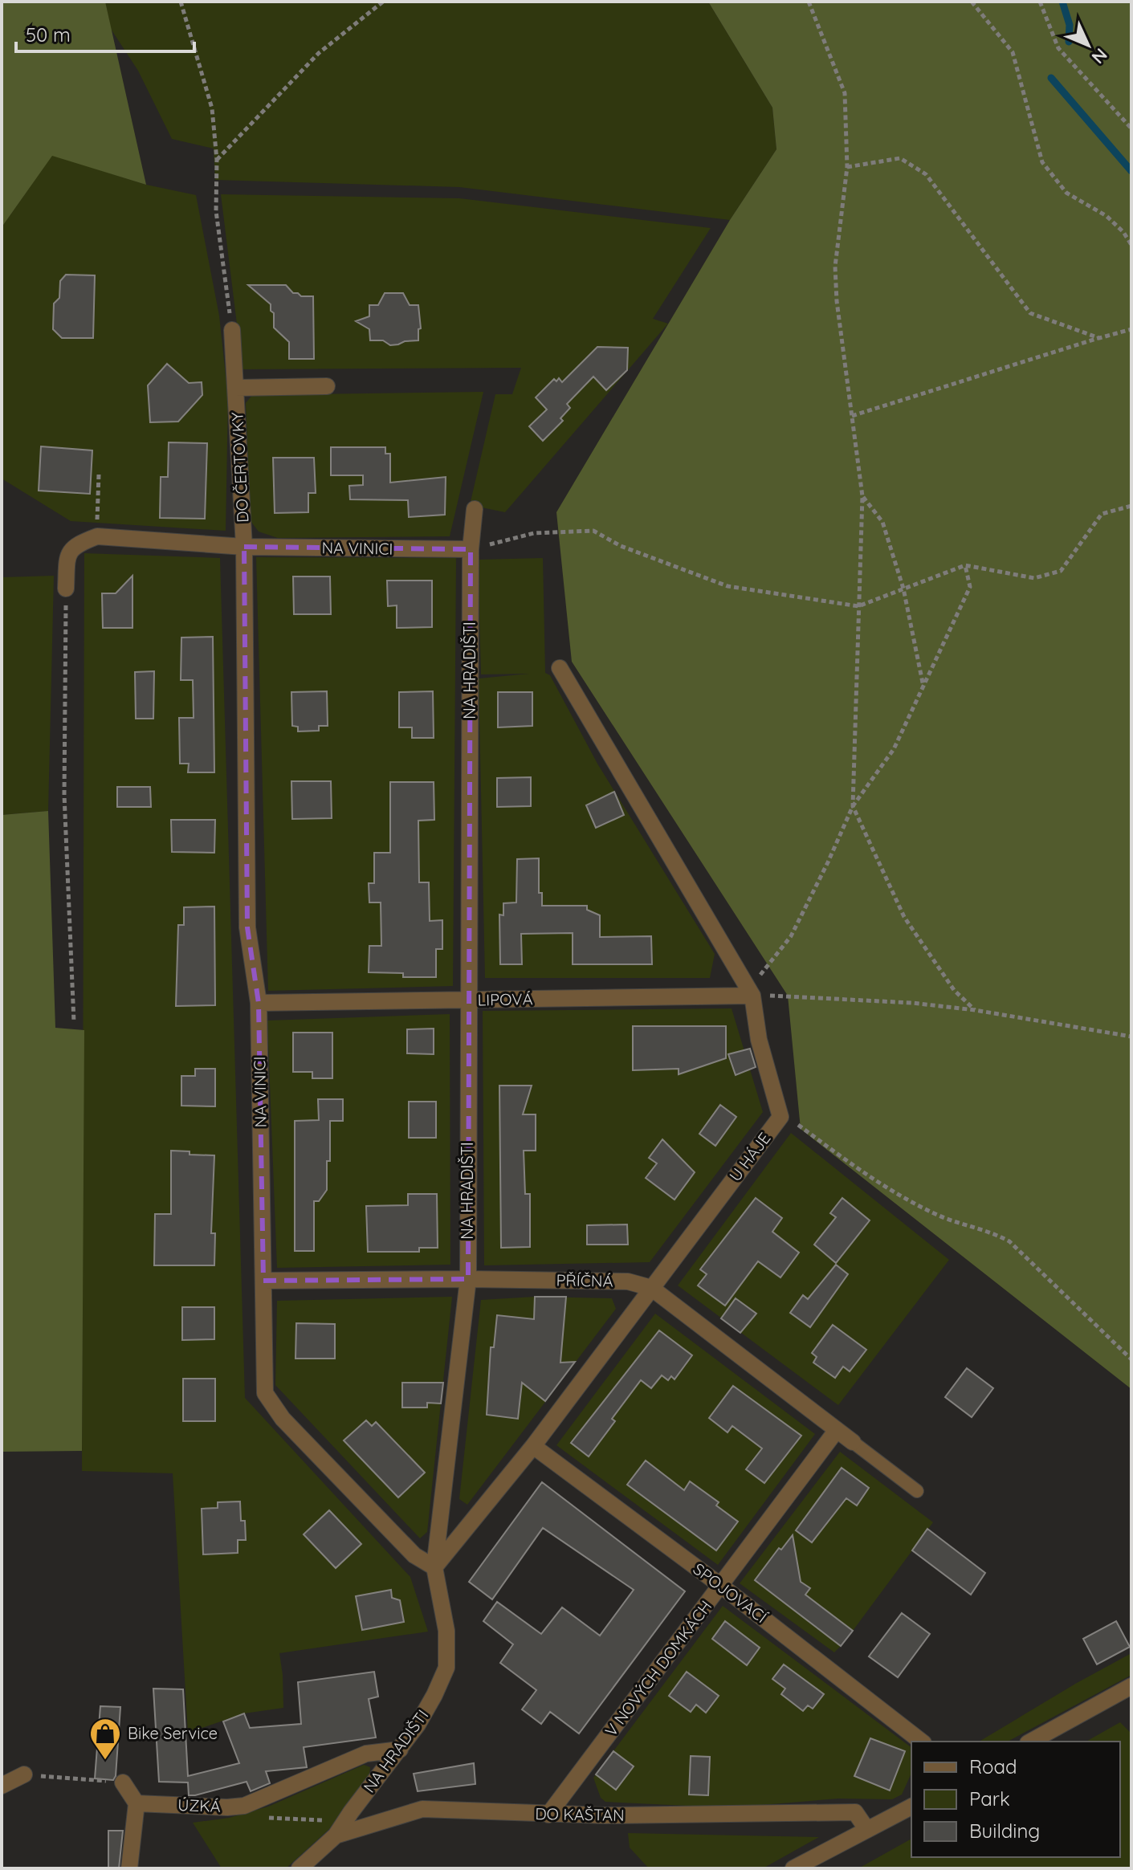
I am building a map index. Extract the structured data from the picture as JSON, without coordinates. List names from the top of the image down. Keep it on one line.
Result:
{"streets":{"street":["DO ČERTOVKY","NA VINICI","NA HRADIŠTI","LIPOVÁ","U HÁJE","PŘÍČNÁ","SPOJOVACÍ","V NOVÝCH DOMKÁCH","ÚZKÁ","DO KAŠTAN"]},"crossings":[["DO ČERTOVKY","NA VINICI"],["NA VINICI","NA HRADIŠTI"],["NA VINICI","LIPOVÁ"],["NA VINICI","U HÁJE"],["NA VINICI","PŘÍČNÁ"],["NA HRADIŠTI","LIPOVÁ"],["NA HRADIŠTI","U HÁJE"],["NA HRADIŠTI","PŘÍČNÁ"],["NA HRADIŠTI","ÚZKÁ"],["NA HRADIŠTI","DO KAŠTAN"],["LIPOVÁ","U HÁJE"],["U HÁJE","PŘÍČNÁ"],["U HÁJE","SPOJOVACÍ"],["PŘÍČNÁ","V NOVÝCH DOMKÁCH"],["SPOJOVACÍ","V NOVÝCH DOMKÁCH"],["V NOVÝCH DOMKÁCH","DO KAŠTAN"]],"places":{"shop":["Bike Service"]},"legend":["Road","Park","Building"],"scale_bar":"50 m","north":"bottom right"}
